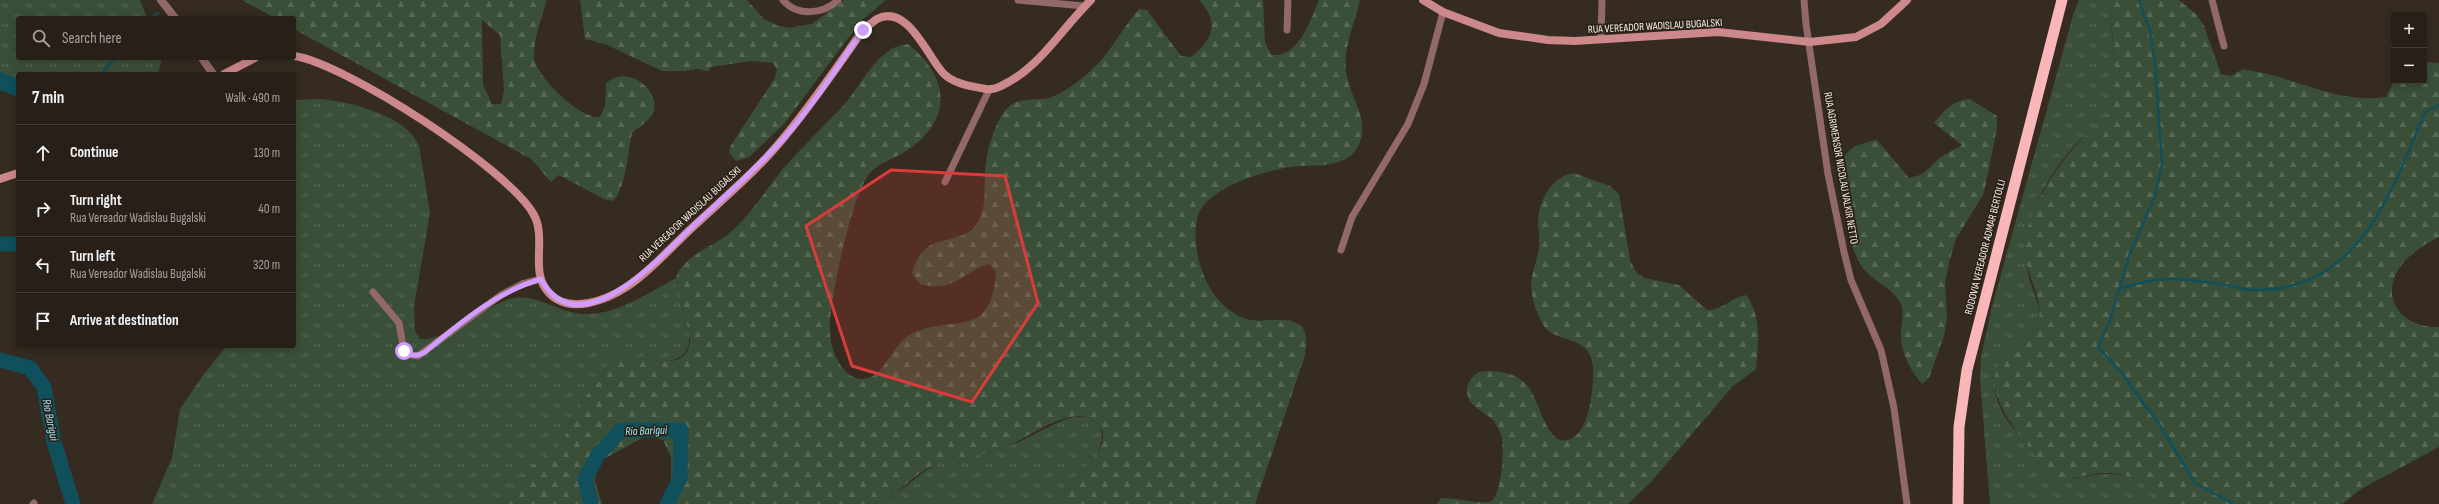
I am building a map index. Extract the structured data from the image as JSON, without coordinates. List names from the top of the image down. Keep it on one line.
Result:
{"streets":{"highway":["RODOVIA VEREADOR ADMAR BERTOLLI"],"main road":["RUA VEREADOR WADISLAU BUGALSKI"],"street":["RUA AGRIMENSOR NICOLAU VALKIR NETTO"]},"crossings":[["RUA VEREADOR WADISLAU BUGALSKI","RUA AGRIMENSOR NICOLAU VALKIR NETTO"]],"water":["Rio Barigui"],"page":{"map_buttons":["+","−"],"search":"Search here","heading":["7 min","Walk · 490 m"],"list":[["Continue","130 m"],["Turn right","Rua Vereador Wadislau Bugalski","40 m"],["Turn left","Rua Vereador Wadislau Bugalski","320 m"],"Arrive at destination"]}}
